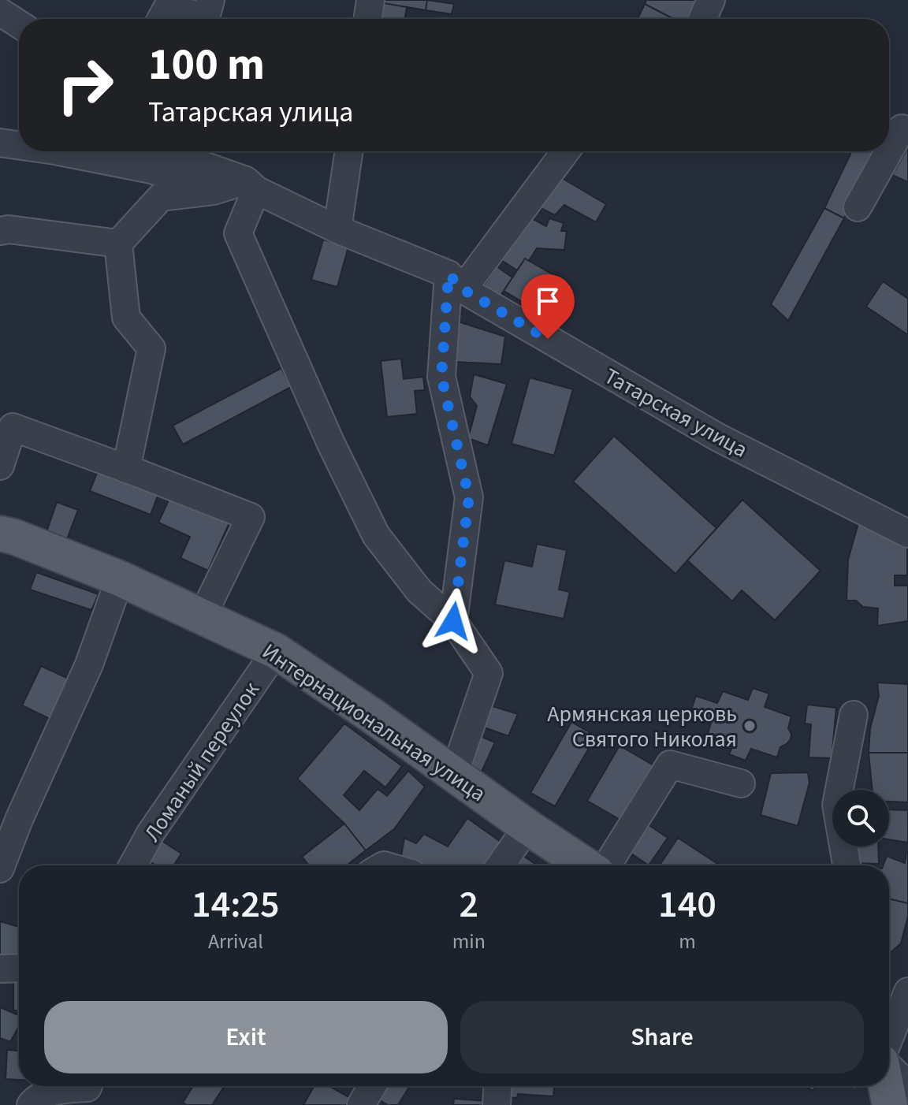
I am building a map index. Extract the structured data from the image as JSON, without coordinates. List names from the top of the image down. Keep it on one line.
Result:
{"streets":{"main road":["Интернациональная улица"],"street":["Татарская улица","Ломаный переулок"]},"crossings":[["Интернациональная улица","Ломаный переулок"]],"places":["Армянская церковь Святого Николая"],"page":{"turn":["100 m","Татарская улица"],"eta":["14:25","Arrival","2","min","140","m"],"buttons":["Exit","Share"]}}
